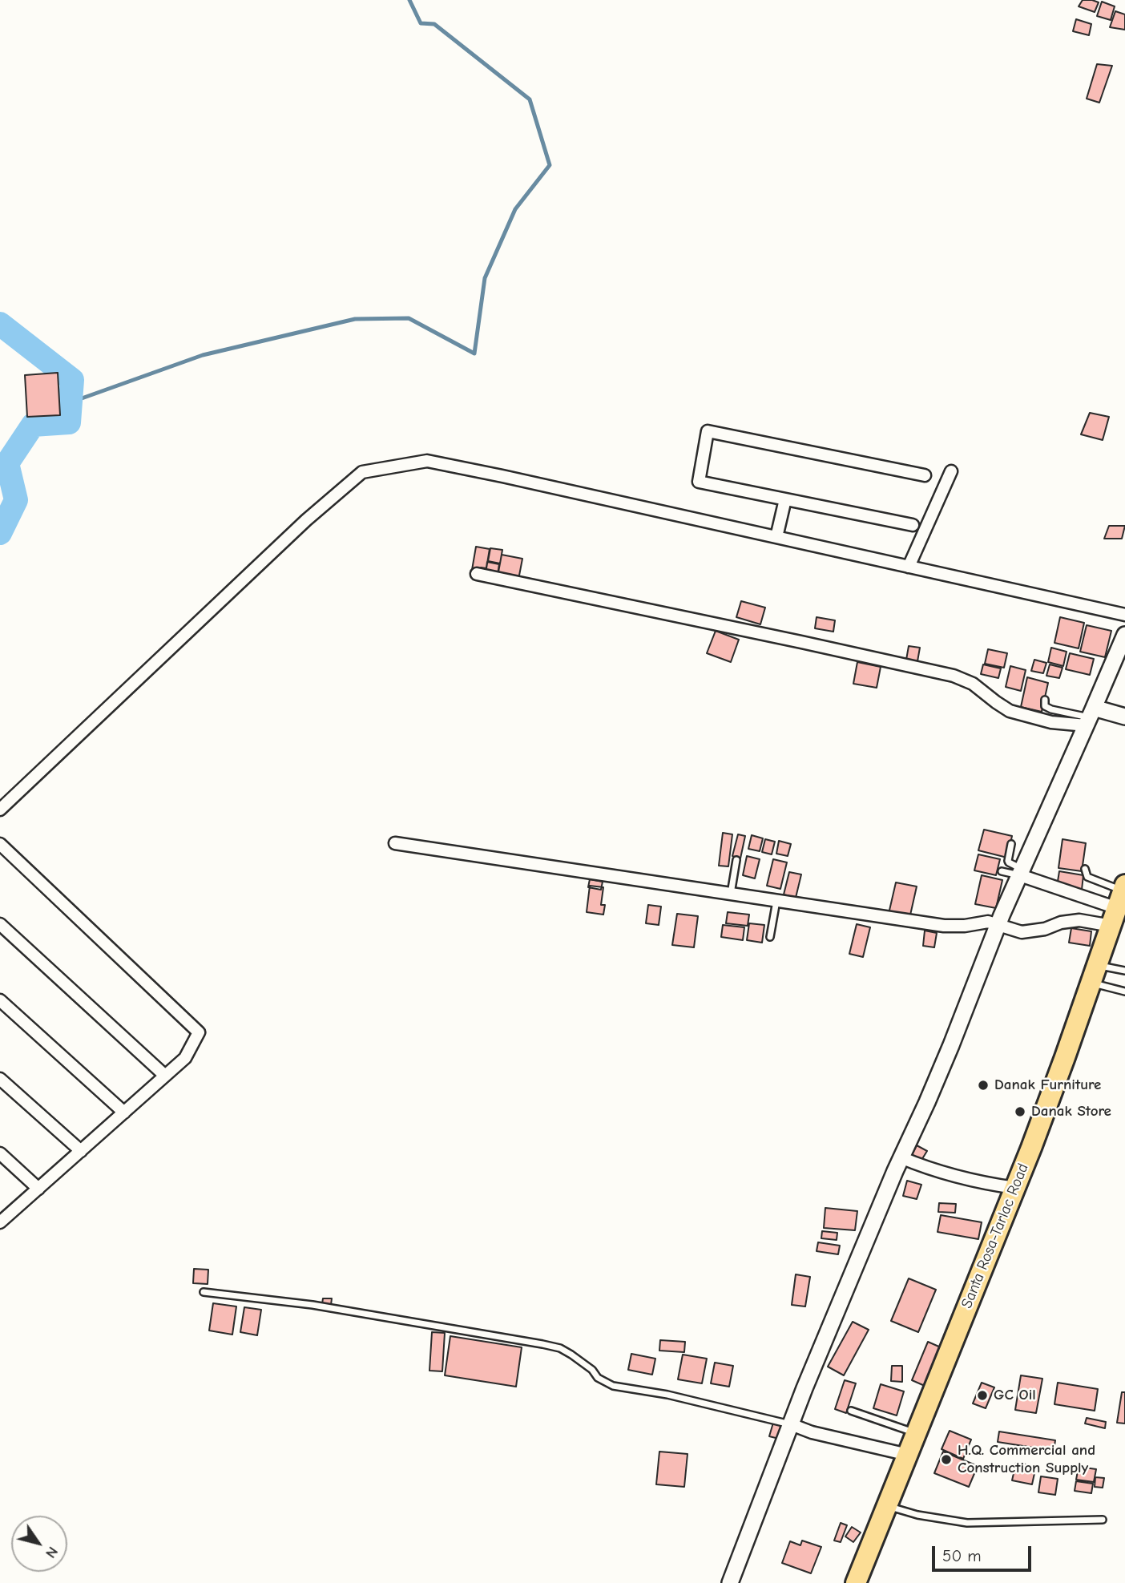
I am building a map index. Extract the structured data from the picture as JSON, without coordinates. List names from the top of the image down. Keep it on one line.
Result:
{"streets":{"highway":["Santa Rosa-Tarlac Road"]},"places":["Danak Furniture","Danak Store","GC Oil","H.Q. Commercial and Construction Supply"],"scale_bar":"50 m","north":"bottom right"}
